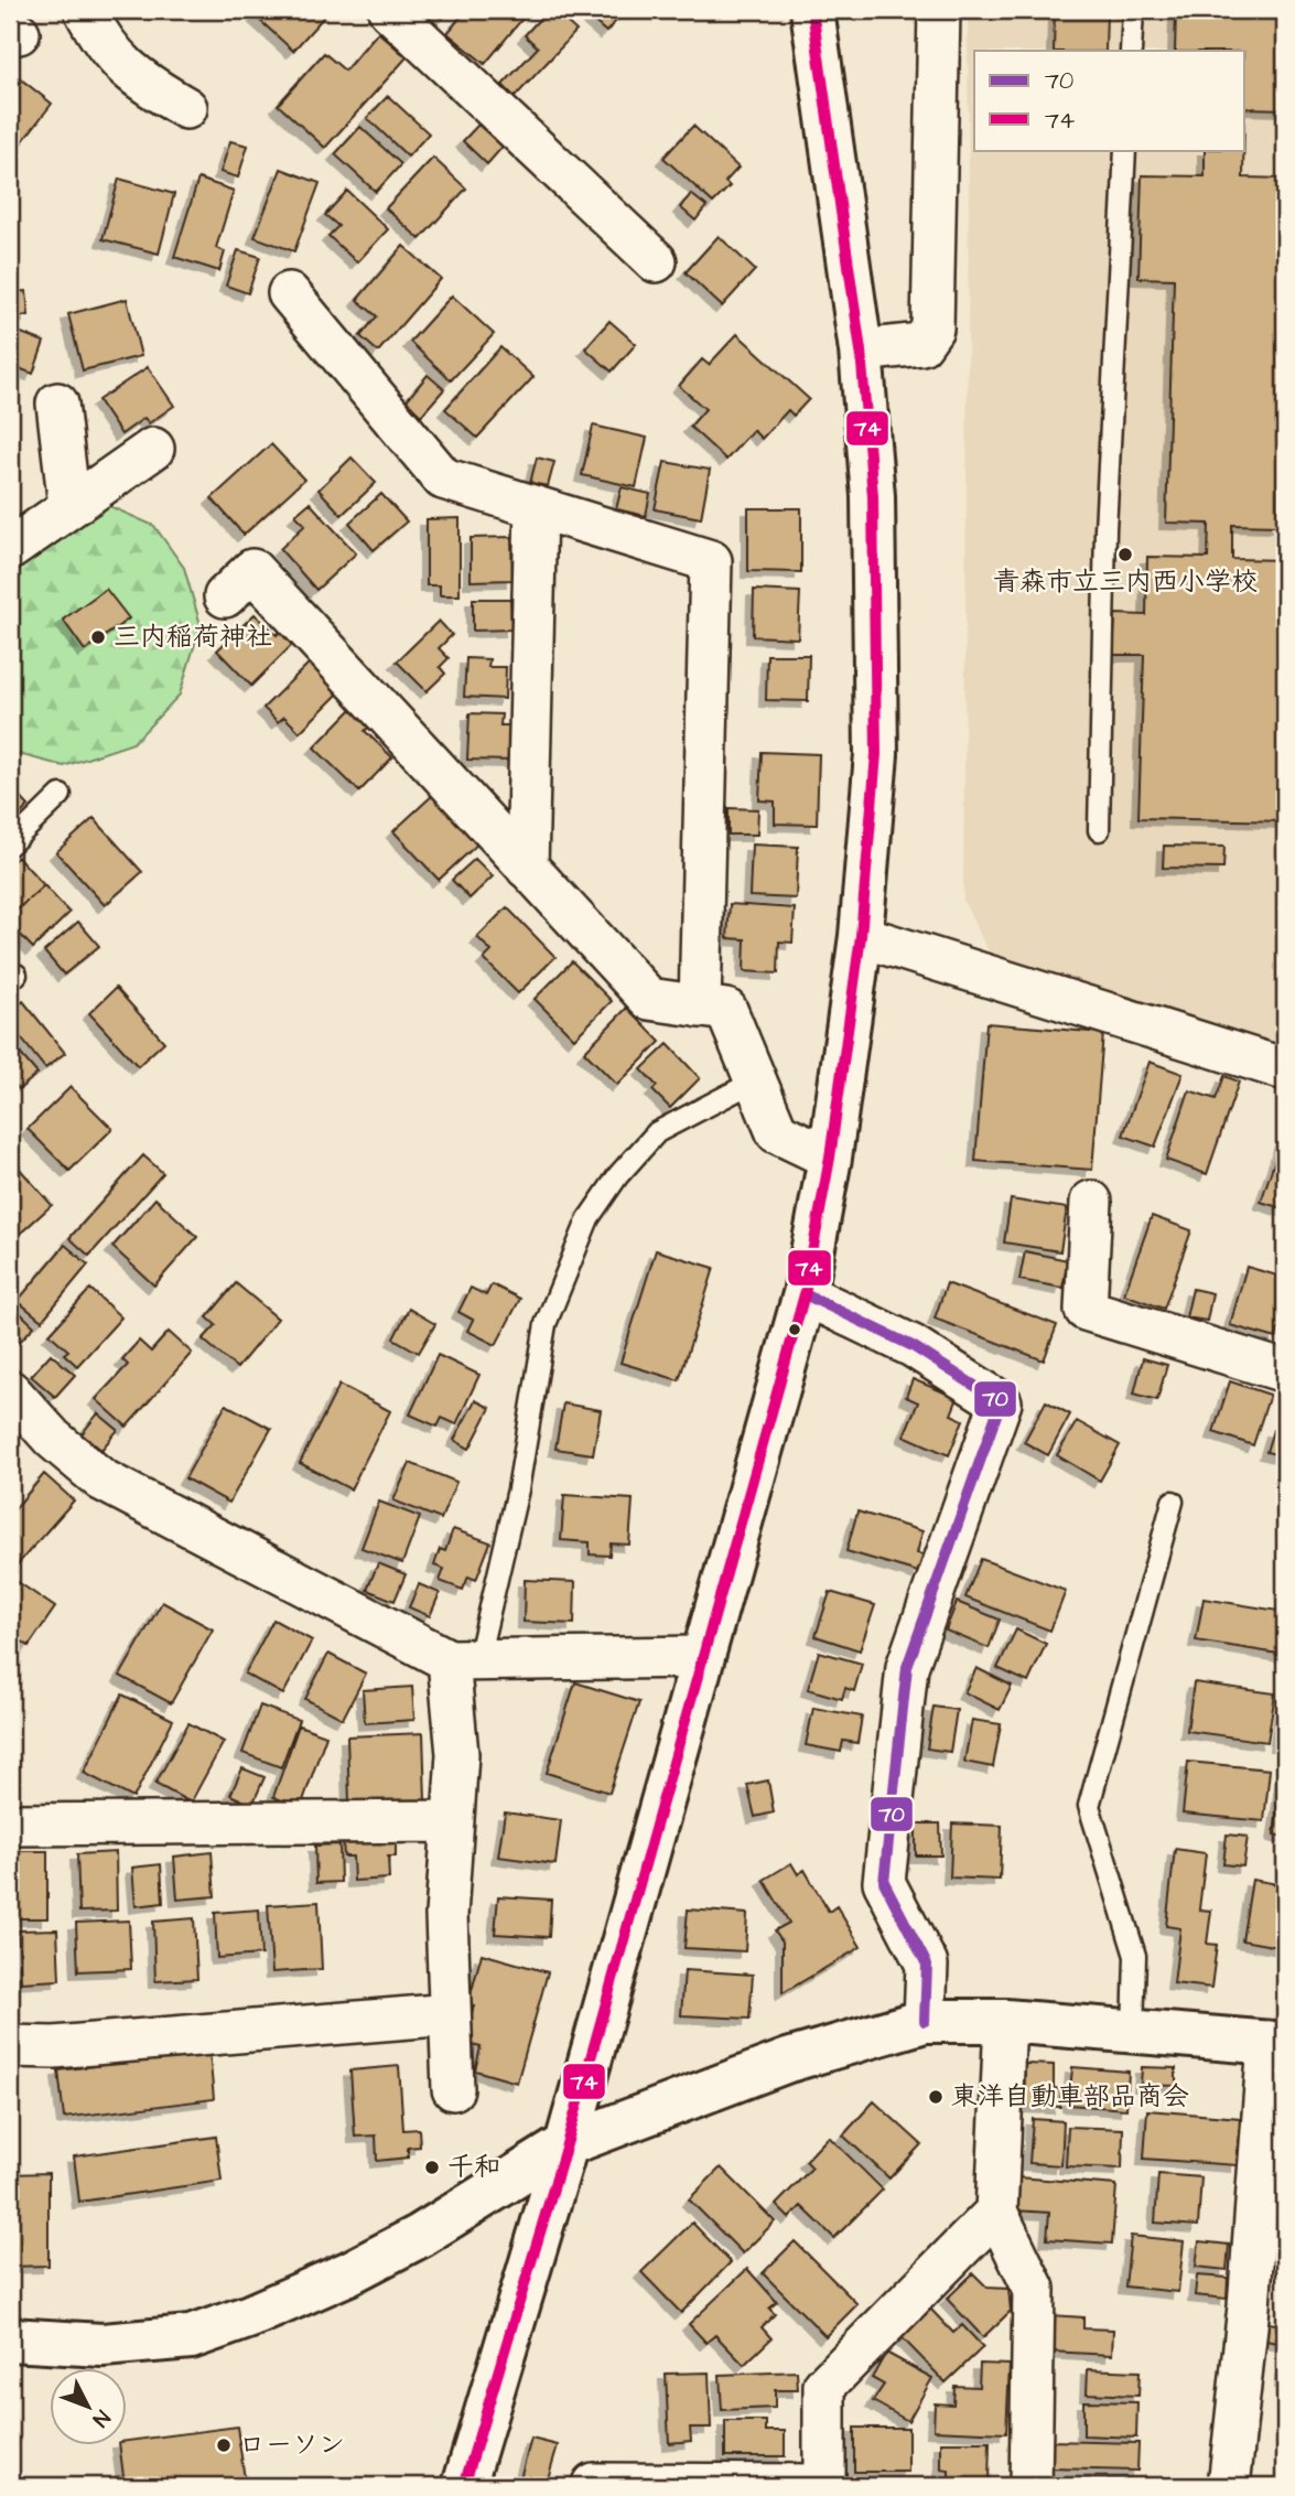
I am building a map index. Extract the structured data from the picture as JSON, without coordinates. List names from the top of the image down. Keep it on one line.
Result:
{"places":["青森市立三内西小学校","三内稲荷神社","東洋自動車部品商会","千和","ローソン"],"lines":["transit line 74","transit line 70"],"legend":["70","74"],"north":"bottom right"}
